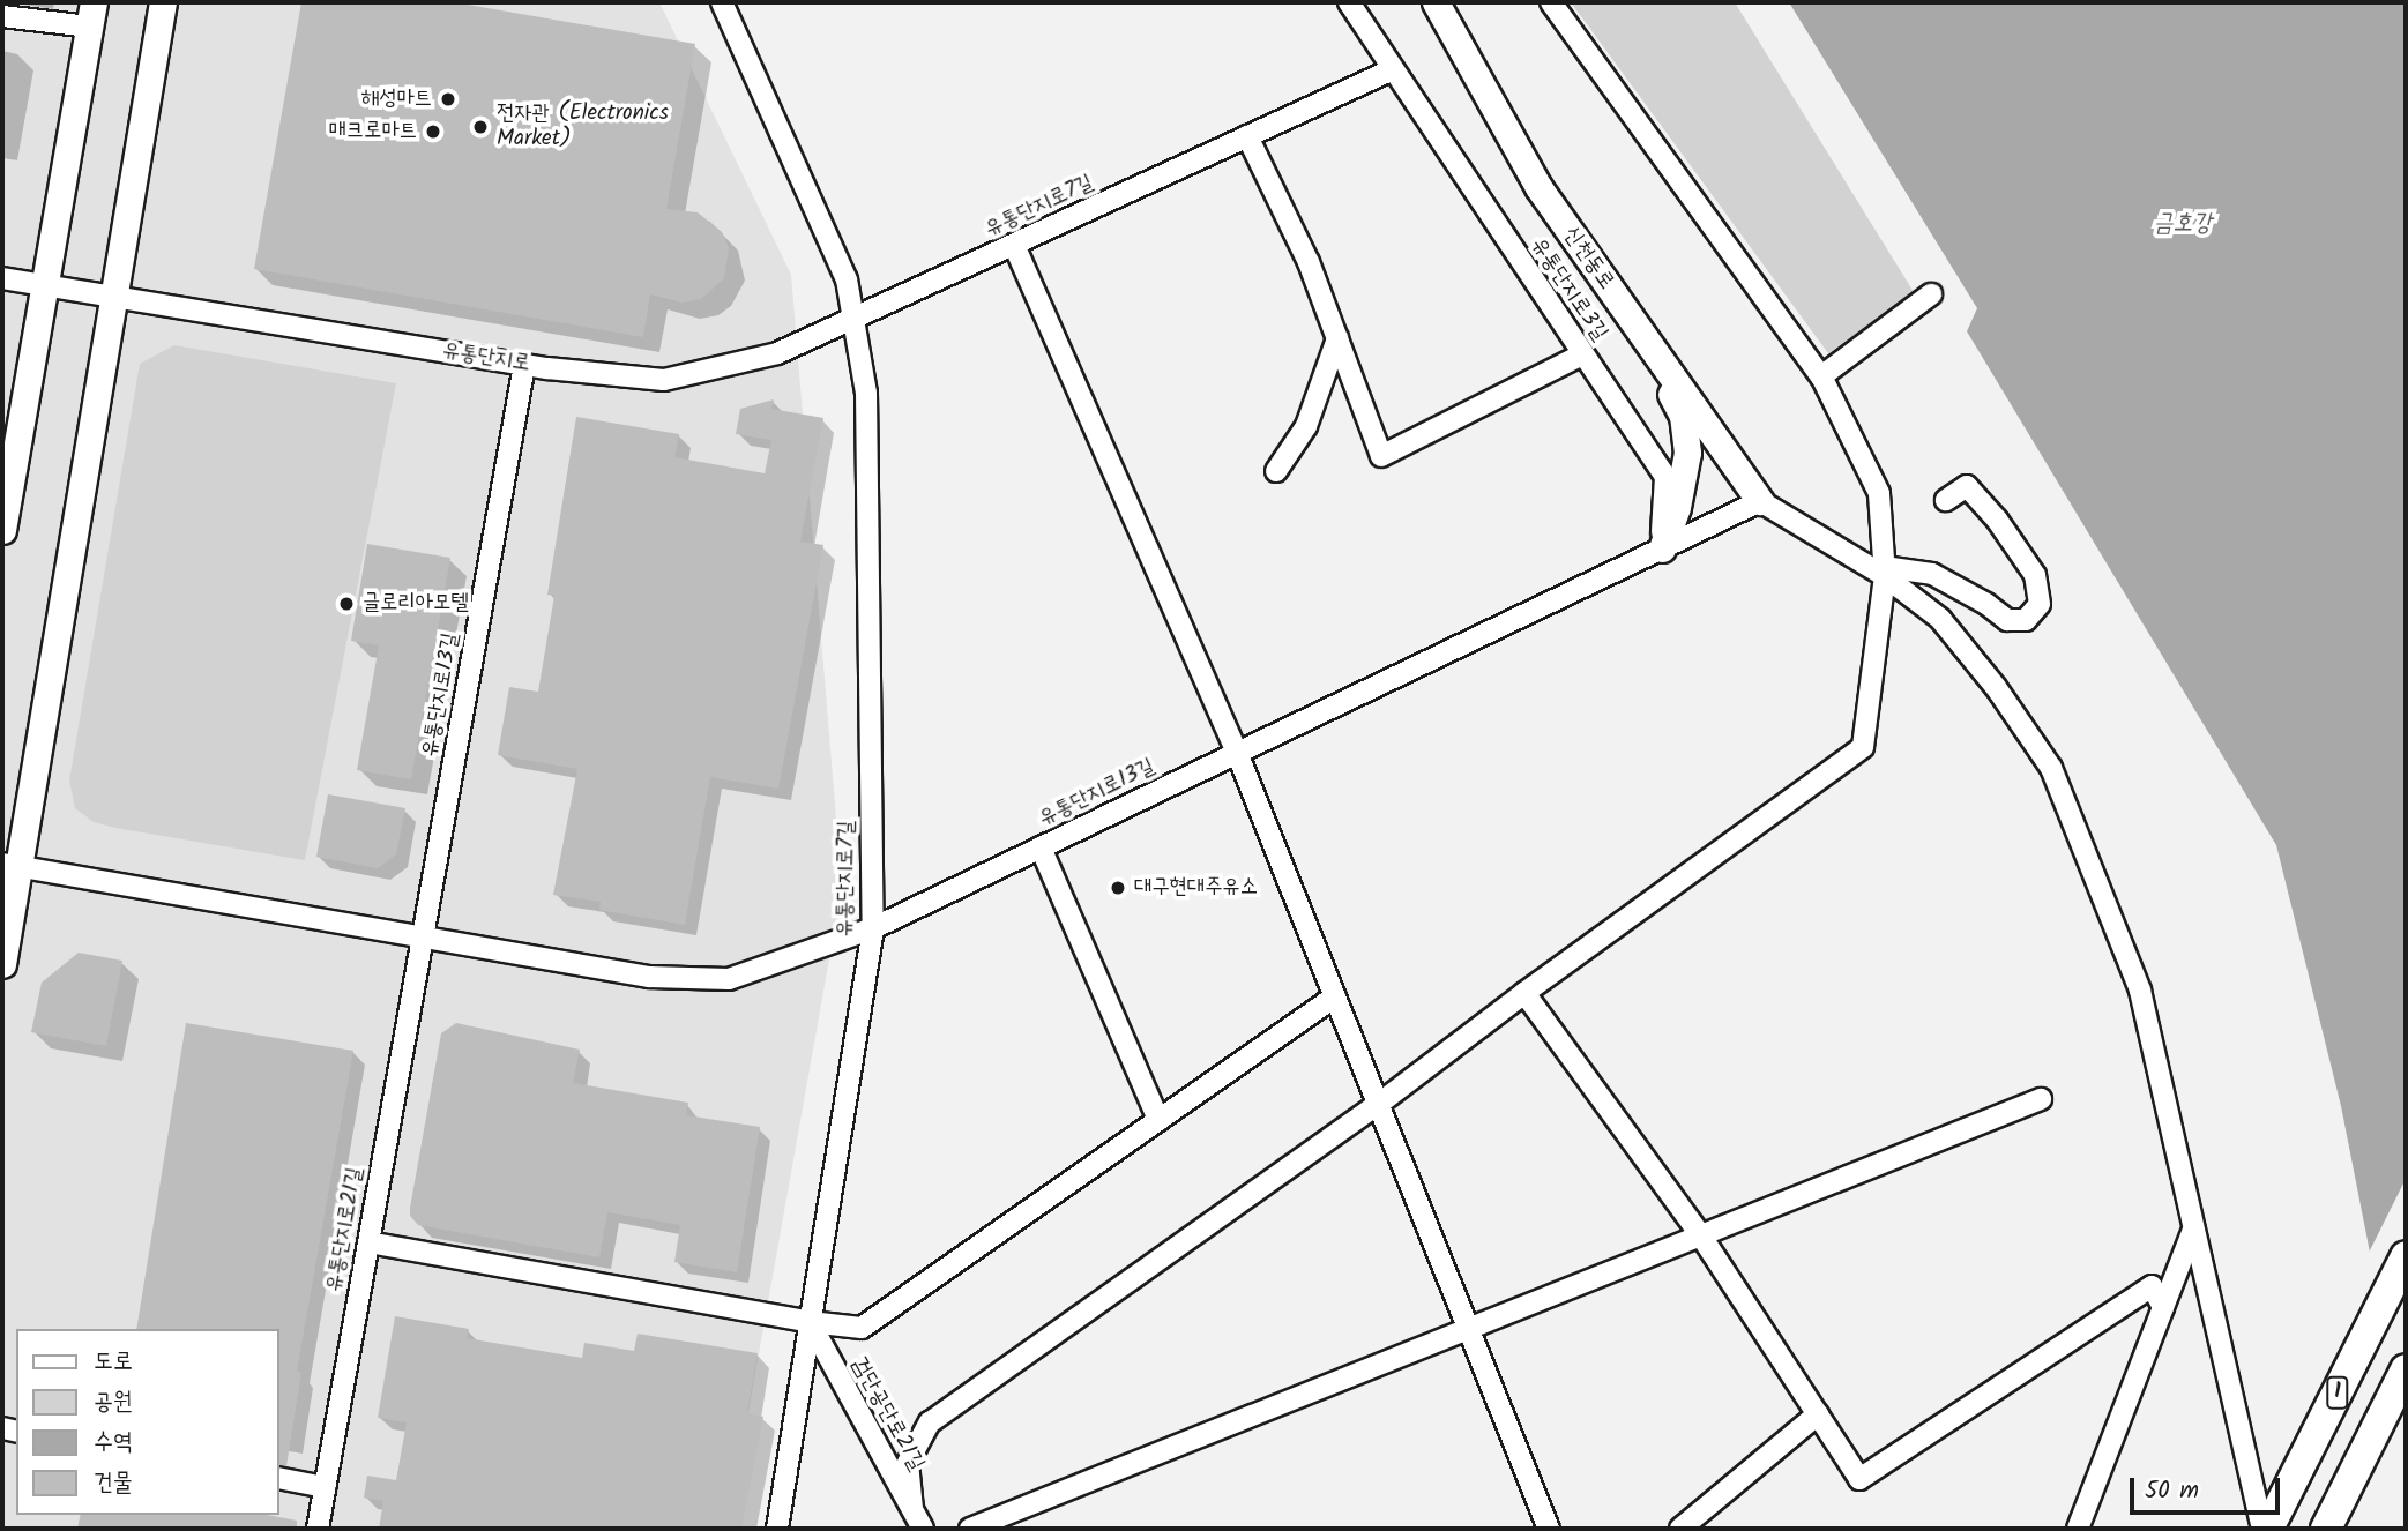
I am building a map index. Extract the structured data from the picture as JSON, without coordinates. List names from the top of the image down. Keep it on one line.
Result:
{"streets":{"highway":["1"],"main road":["신천동로"],"street":["유통단지로7길","유통단지로3길","유통단지로","유통단지로13길","유통단지로21길","검단공단로21길"]},"crossings":[["유통단지로7길","유통단지로"],["유통단지로7길","유통단지로13길"],["유통단지로7길","검단공단로21길"],["신천동로","유통단지로13길"],["유통단지로3길","유통단지로13길"],["유통단지로","유통단지로13길"],["유통단지로13길","유통단지로21길"]],"water":["금호강"],"places":["해성마트","전자관 (Electronics Market)","매크로마트","글로리아모텔","대구현대주유소"],"legend":["도로","공원","수역","건물"],"scale_bar":"50 m"}
